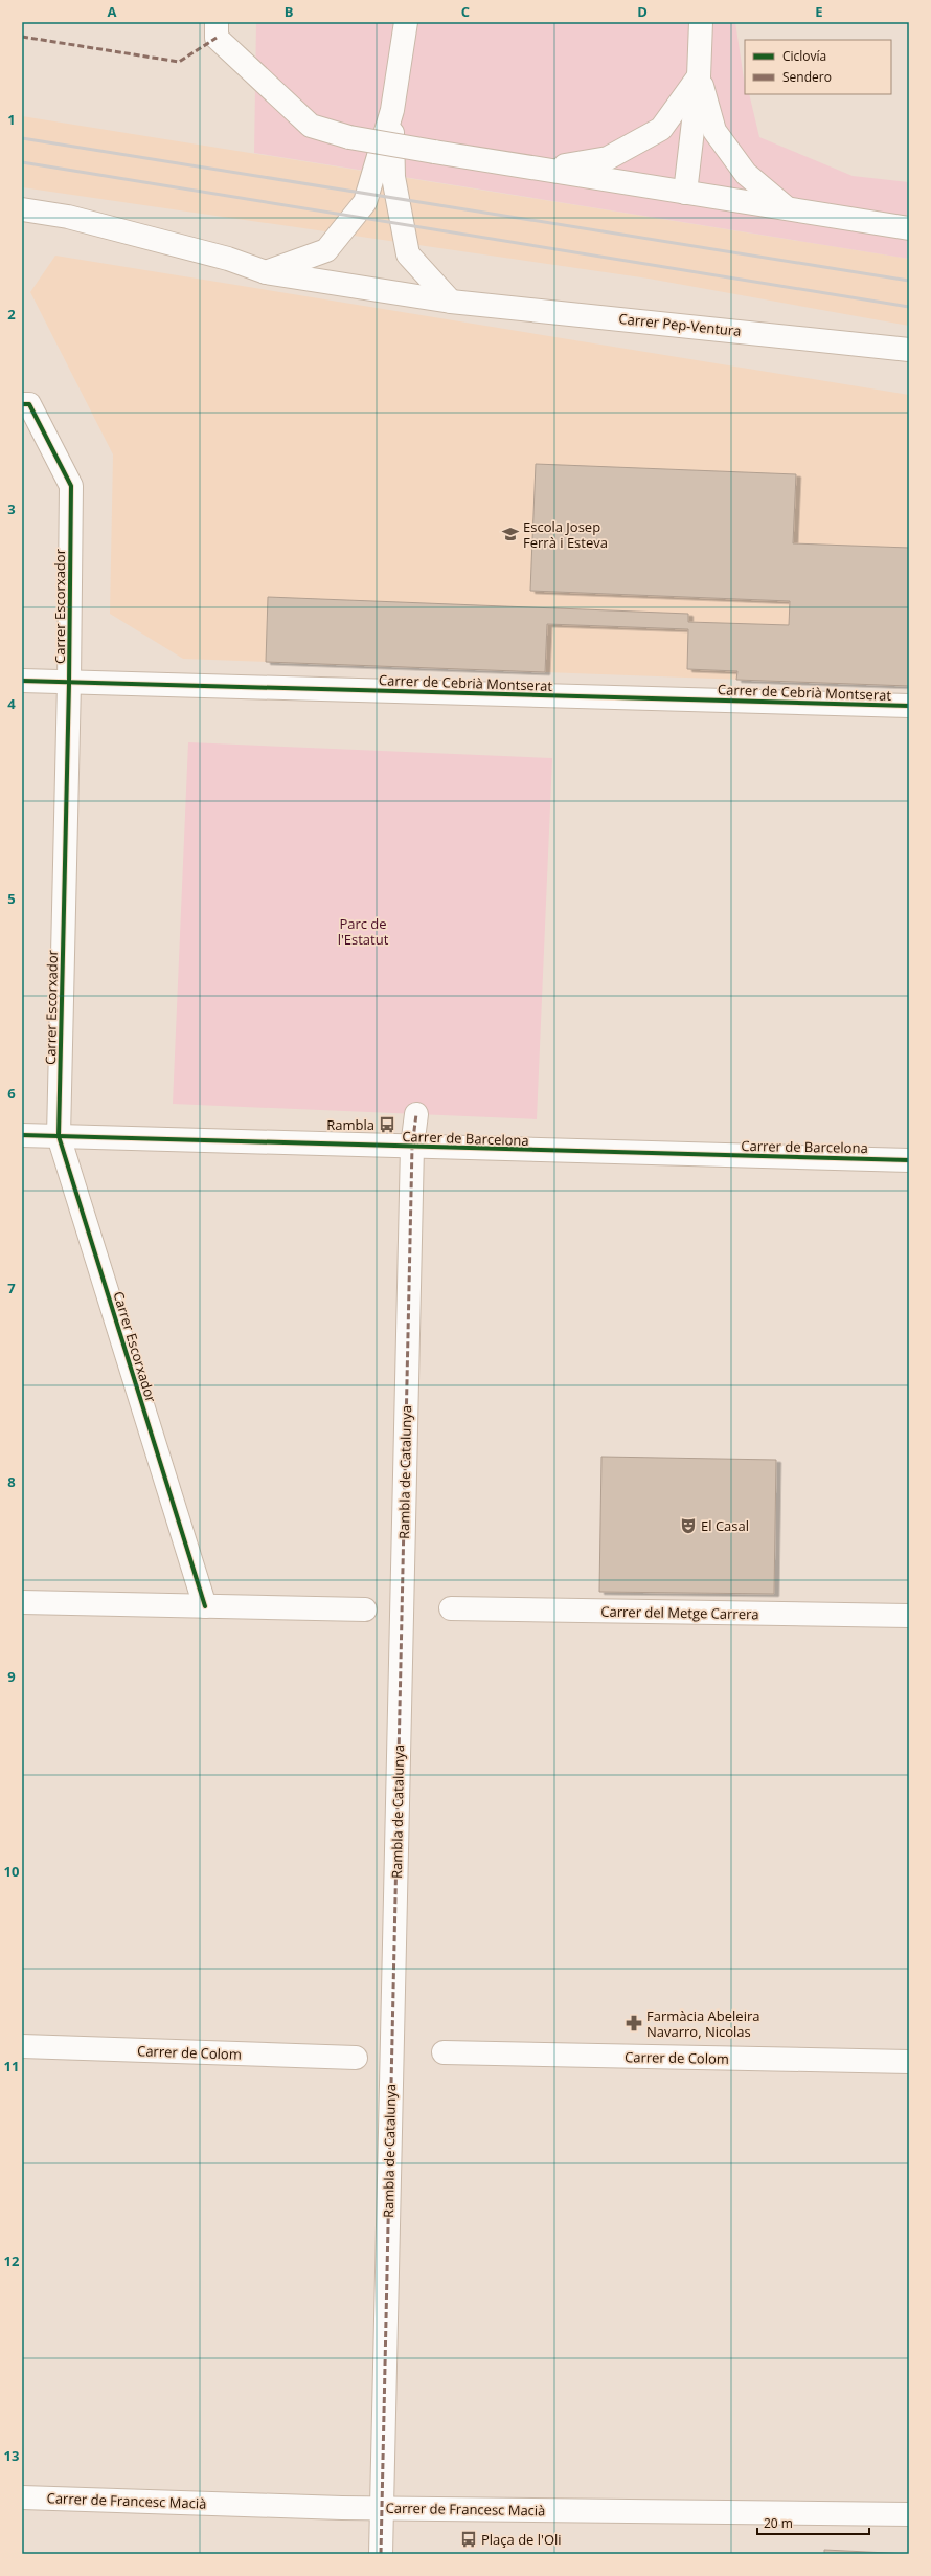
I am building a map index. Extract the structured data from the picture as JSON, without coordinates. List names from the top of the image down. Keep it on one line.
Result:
{"streets":{"street":["Carrer Pep-Ventura","Carrer Escorxador","Carrer de Cebrià Montserat","Carrer de Barcelona","Rambla de Catalunya","Carrer del Metge Carrera","Carrer de Colom","Carrer de Francesc Macià"]},"crossings":[["Carrer Escorxador","Carrer de Cebrià Montserat"],["Carrer Escorxador","Carrer de Barcelona"],["Carrer de Barcelona","Rambla de Catalunya"],["Rambla de Catalunya","Carrer de Francesc Macià"]],"parks":["Parc de l'Estatut"],"places":{"school or university":["Escola Josep Ferrà i Esteva"],"bus stop":["Rambla","Plaça de l'Oli"],"theatre":["El Casal"],"pharmacy":["Farmàcia Abeleira Navarro, Nicolas"]},"legend":["Ciclovía","Sendero"],"scale_bar":"20 m","grid":{"columns":["A","B","C","D","E"],"rows":["1","2","3","4","5","6","7","8","9","10","11","12","13"]}}
